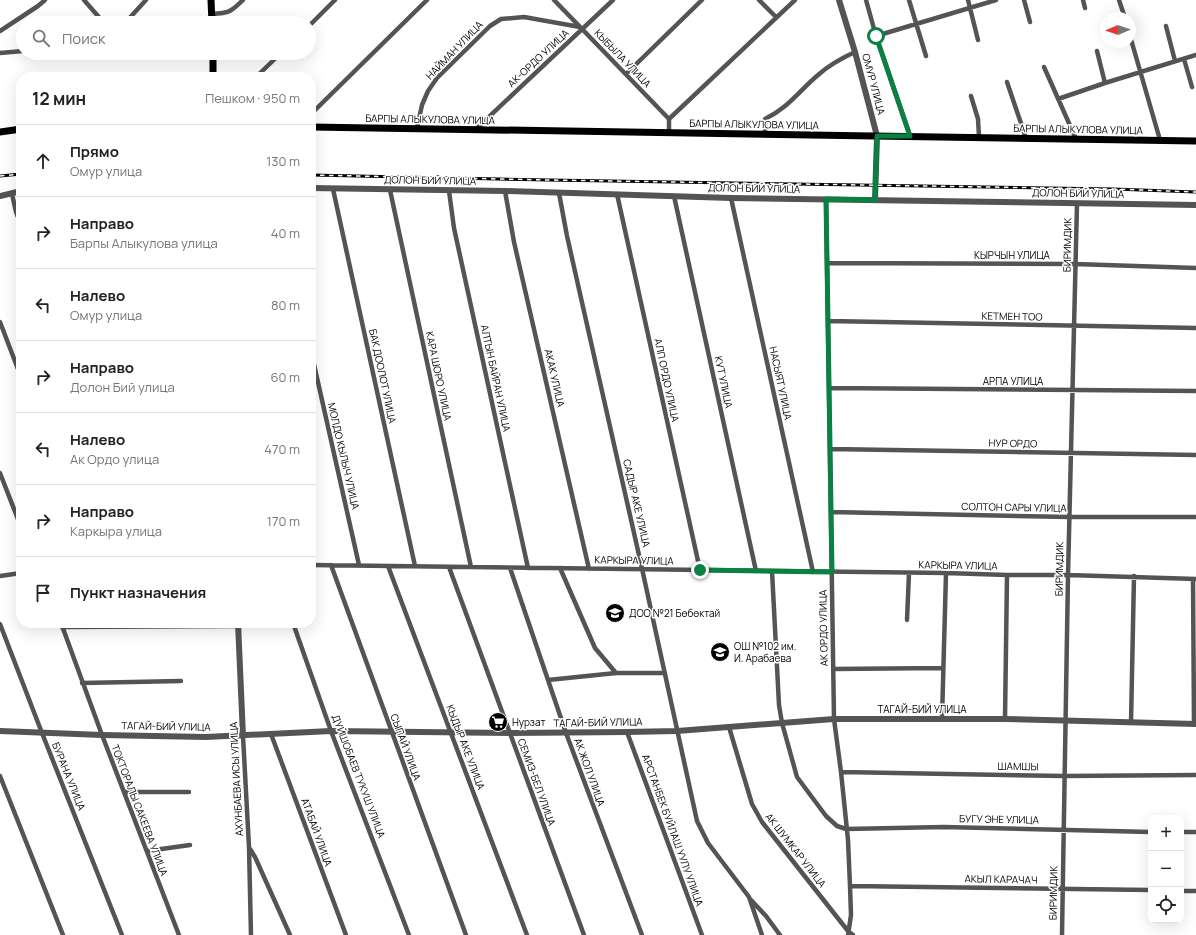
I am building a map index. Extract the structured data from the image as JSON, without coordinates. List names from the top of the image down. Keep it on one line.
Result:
{"streets":{"main road":["БАРПЫ АЛЫКУЛОВА УЛИЦА"],"street":["НАЙМАН УЛИЦА","АК-ОРДО УЛИЦА","КЫБЫЛА УЛИЦА","ОМУР УЛИЦА","ДОЛОН БИЙ УЛИЦА","БИРИМДИК","КЫРЧЫН УЛИЦА","КЕТМЕН ТОО","БАК ДООЛОТ УЛИЦА","КАРА ШОРО УЛИЦА","АЛТЫН БАЙРАН УЛИЦА","АКАК УЛИЦА","АЛП ОРДО УЛИЦА","АРПА УЛИЦА","КУТ УЛИЦА","НАСЫЯТ УЛИЦА","НУР ОРДО","МОЛДО КЫЛЫЧ УЛИЦА","САДЫР АКЕ УЛИЦА","СОЛТОН САРЫ УЛИЦА","КАРКЫРА УЛИЦА","АК ОРДО УЛИЦА","ТАГАЙ-БИЙ УЛИЦА","СЫПАЙ УЛИЦА","КЫДЫР АКЕ УЛИЦА","ШАМШЫ","АК ЖОЛ УЛИЦА","БУРАНА УЛИЦА","ДУЙШОБАЕВ ТУКУШ УЛИЦА","АХУНБАЕВА ИСЫ УЛИЦА","СЕМИЗ-БЕЛ УЛИЦА","ТОКТОРАЛЫ САКЕЕВА УЛИЦА","БУГУ ЭНЕ УЛИЦА","АРСТАНБЕК БУЙЛАШ УУЛУ УЛИЦА","АТАБАЙ УЛИЦА","АК ШУМКАР УЛИЦА","АКЫЛ КАРАЧАЧ"]},"crossings":[["НАЙМАН УЛИЦА","АК-ОРДО УЛИЦА"],["НАЙМАН УЛИЦА","КЫБЫЛА УЛИЦА"],["НАЙМАН УЛИЦА","БАРПЫ АЛЫКУЛОВА УЛИЦА"],["АК-ОРДО УЛИЦА","КЫБЫЛА УЛИЦА"],["АК-ОРДО УЛИЦА","БАРПЫ АЛЫКУЛОВА УЛИЦА"],["ОМУР УЛИЦА","БАРПЫ АЛЫКУЛОВА УЛИЦА"],["ОМУР УЛИЦА","ДОЛОН БИЙ УЛИЦА"],["ДОЛОН БИЙ УЛИЦА","БИРИМДИК"],["ДОЛОН БИЙ УЛИЦА","БАК ДООЛОТ УЛИЦА"],["ДОЛОН БИЙ УЛИЦА","КАРА ШОРО УЛИЦА"],["ДОЛОН БИЙ УЛИЦА","АЛТЫН БАЙРАН УЛИЦА"],["ДОЛОН БИЙ УЛИЦА","АКАК УЛИЦА"],["ДОЛОН БИЙ УЛИЦА","АЛП ОРДО УЛИЦА"],["ДОЛОН БИЙ УЛИЦА","КУТ УЛИЦА"],["ДОЛОН БИЙ УЛИЦА","НАСЫЯТ УЛИЦА"],["ДОЛОН БИЙ УЛИЦА","САДЫР АКЕ УЛИЦА"],["ДОЛОН БИЙ УЛИЦА","АК ОРДО УЛИЦА"],["БИРИМДИК","КЫРЧЫН УЛИЦА"],["БИРИМДИК","КЕТМЕН ТОО"],["БИРИМДИК","АРПА УЛИЦА"],["БИРИМДИК","НУР ОРДО"],["БИРИМДИК","СОЛТОН САРЫ УЛИЦА"],["БИРИМДИК","КАРКЫРА УЛИЦА"],["БИРИМДИК","ТАГАЙ-БИЙ УЛИЦА"],["БИРИМДИК","ШАМШЫ"],["БИРИМДИК","БУГУ ЭНЕ УЛИЦА"],["БИРИМДИК","АКЫЛ КАРАЧАЧ"],["КЫРЧЫН УЛИЦА","АК ОРДО УЛИЦА"],["КЕТМЕН ТОО","АК ОРДО УЛИЦА"],["БАК ДООЛОТ УЛИЦА","КАРКЫРА УЛИЦА"],["КАРА ШОРО УЛИЦА","КАРКЫРА УЛИЦА"],["АЛТЫН БАЙРАН УЛИЦА","КАРКЫРА УЛИЦА"],["АКАК УЛИЦА","КАРКЫРА УЛИЦА"],["АЛП ОРДО УЛИЦА","КАРКЫРА УЛИЦА"],["АРПА УЛИЦА","АК ОРДО УЛИЦА"],["КУТ УЛИЦА","КАРКЫРА УЛИЦА"],["НАСЫЯТ УЛИЦА","КАРКЫРА УЛИЦА"],["НУР ОРДО","АК ОРДО УЛИЦА"],["МОЛДО КЫЛЫЧ УЛИЦА","КАРКЫРА УЛИЦА"],["САДЫР АКЕ УЛИЦА","КАРКЫРА УЛИЦА"],["САДЫР АКЕ УЛИЦА","ТАГАЙ-БИЙ УЛИЦА"],["СОЛТОН САРЫ УЛИЦА","АК ОРДО УЛИЦА"],["КАРКЫРА УЛИЦА","АК ОРДО УЛИЦА"],["КАРКЫРА УЛИЦА","СЫПАЙ УЛИЦА"],["КАРКЫРА УЛИЦА","КЫДЫР АКЕ УЛИЦА"],["КАРКЫРА УЛИЦА","АК ЖОЛ УЛИЦА"],["КАРКЫРА УЛИЦА","СЕМИЗ-БЕЛ УЛИЦА"],["АК ОРДО УЛИЦА","ТАГАЙ-БИЙ УЛИЦА"],["АК ОРДО УЛИЦА","ШАМШЫ"],["АК ОРДО УЛИЦА","БУГУ ЭНЕ УЛИЦА"],["АК ОРДО УЛИЦА","АК ШУМКАР УЛИЦА"],["АК ОРДО УЛИЦА","АКЫЛ КАРАЧАЧ"],["ТАГАЙ-БИЙ УЛИЦА","СЫПАЙ УЛИЦА"],["ТАГАЙ-БИЙ УЛИЦА","КЫДЫР АКЕ УЛИЦА"],["ТАГАЙ-БИЙ УЛИЦА","АК ЖОЛ УЛИЦА"],["ТАГАЙ-БИЙ УЛИЦА","БУРАНА УЛИЦА"],["ТАГАЙ-БИЙ УЛИЦА","ДУЙШОБАЕВ ТУКУШ УЛИЦА"],["ТАГАЙ-БИЙ УЛИЦА","АХУНБАЕВА ИСЫ УЛИЦА"],["ТАГАЙ-БИЙ УЛИЦА","СЕМИЗ-БЕЛ УЛИЦА"],["ТАГАЙ-БИЙ УЛИЦА","ТОКТОРАЛЫ САКЕЕВА УЛИЦА"],["ТАГАЙ-БИЙ УЛИЦА","АРСТАНБЕК БУЙЛАШ УУЛУ УЛИЦА"],["ТАГАЙ-БИЙ УЛИЦА","АТАБАЙ УЛИЦА"],["ТАГАЙ-БИЙ УЛИЦА","АК ШУМКАР УЛИЦА"]],"places":{"school or university":["ДОО №21 Бөбөктай","ОШ №102 им. И. Арабаева"],"supermarket":["Нурзат"]},"north":"left","page":{"search":"Поиск","heading":["12 мин","Пешком · 950 m"],"list":[["Прямо","Омур улица","130 m"],["Направо","Барпы Алыкулова улица","40 m"],["Налево","Омур улица","80 m"],["Направо","Долон Бий улица","60 m"],["Налево","Ак Ордо улица","470 m"],["Направо","Каркыра улица","170 m"],"Пункт назначения"],"map_buttons":["+","−"]}}
